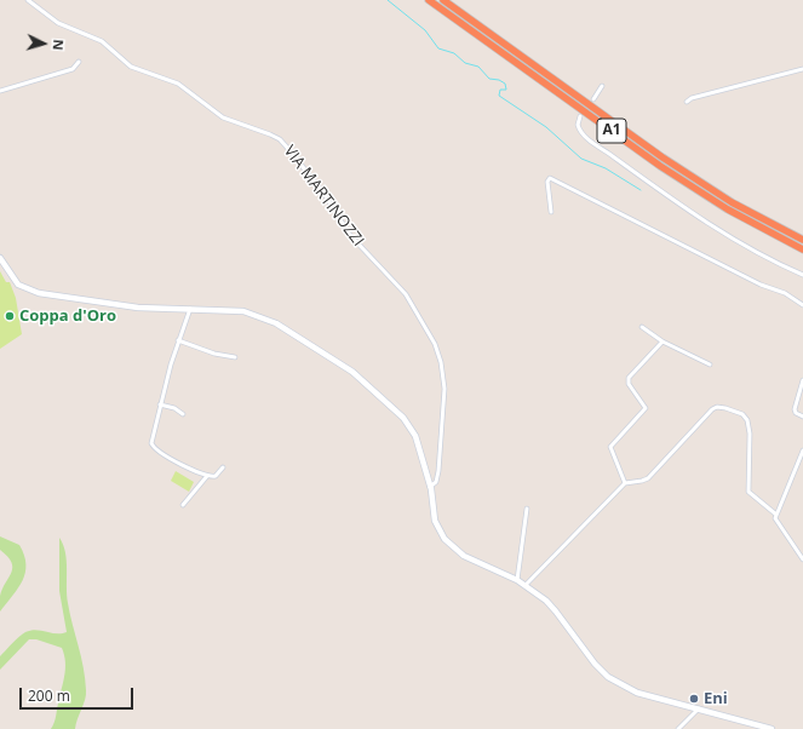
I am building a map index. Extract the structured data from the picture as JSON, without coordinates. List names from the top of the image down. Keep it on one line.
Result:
{"streets":{"highway":["A1"],"street":["VIA MARTINOZZI"]},"places":["Coppa d'Oro","Eni"],"scale_bar":"200 m","north":"right"}
